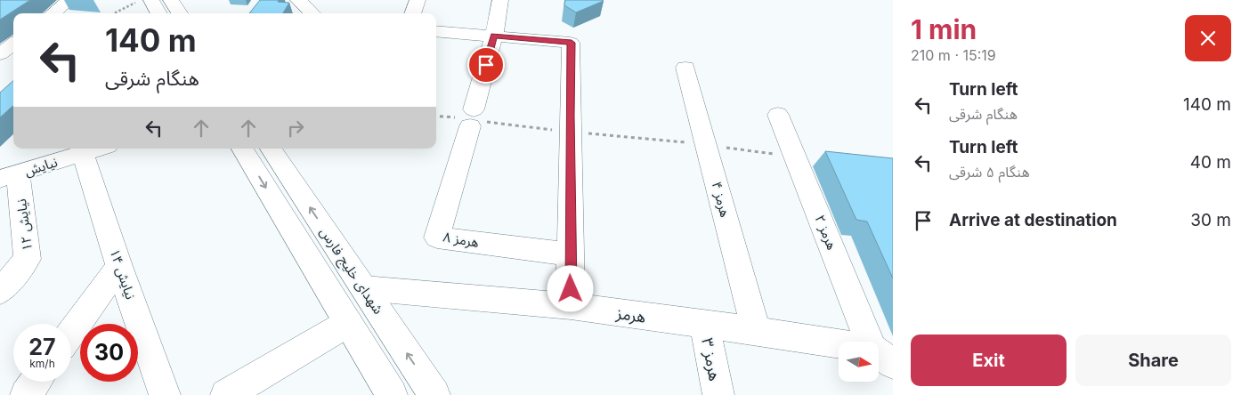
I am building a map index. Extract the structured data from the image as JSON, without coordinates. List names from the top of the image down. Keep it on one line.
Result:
{"streets":{"street":["نیایش","هرمز ۴","نیایش ۱۲","هرمز ۲","هرمز ۸","شهدای خلیج فارس","نیایش ۱۴","هرمز","هرمز ۳"]},"crossings":[["نیایش","نیایش ۱۲"],["نیایش","نیایش ۱۴"],["هرمز ۴","هرمز"],["هرمز ۲","هرمز"],["شهدای خلیج فارس","هرمز"],["هرمز","هرمز ۳"]],"north":"right","page":{"heading":["1 min","210 m · 15:19"],"turn":["140 m","هنگام شرقی"],"list":[{"name":"Turn left","note":"هنگام شرقی","value":"140 m"},{"name":"Turn left","note":"هنگام ۵ شرقی","value":"40 m"},{"name":"Arrive at destination","value":"30 m"}],"speed":"27 km/h","limit":"30","buttons":["Exit","Share"]}}
